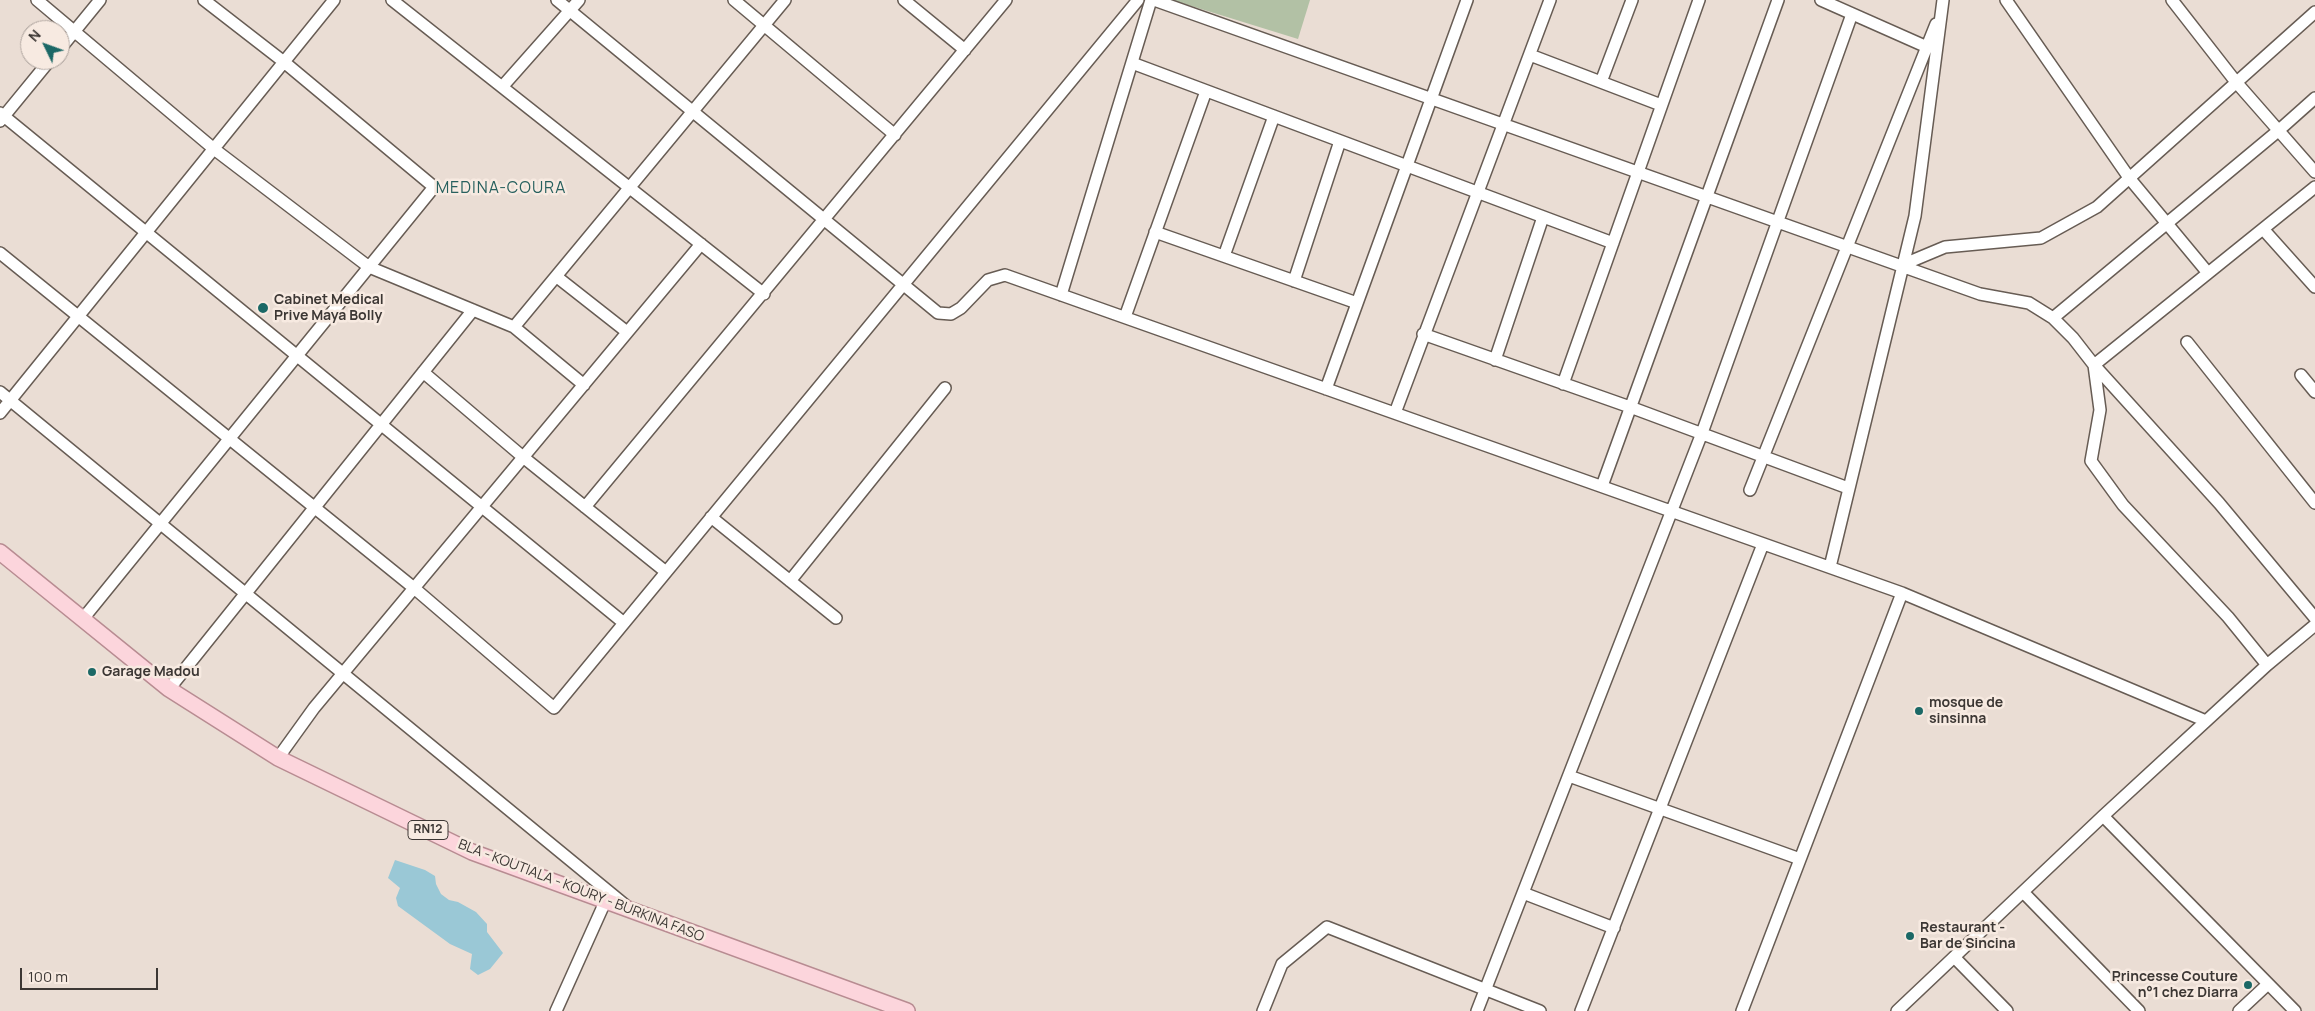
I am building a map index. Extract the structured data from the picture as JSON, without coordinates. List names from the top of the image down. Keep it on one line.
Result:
{"streets":{"main road":["RN12","BLA - KOUTIALA - KOURY - BURKINA FASO"]},"districts":["MEDINA-COURA"],"places":["Cabinet Medical Prive Maya Bolly","Garage Madou","mosque de sinsinna","Restaurant - Bar de Sincina","Princesse Couture n°1 chez Diarra"],"scale_bar":"100 m","north":"top left"}
